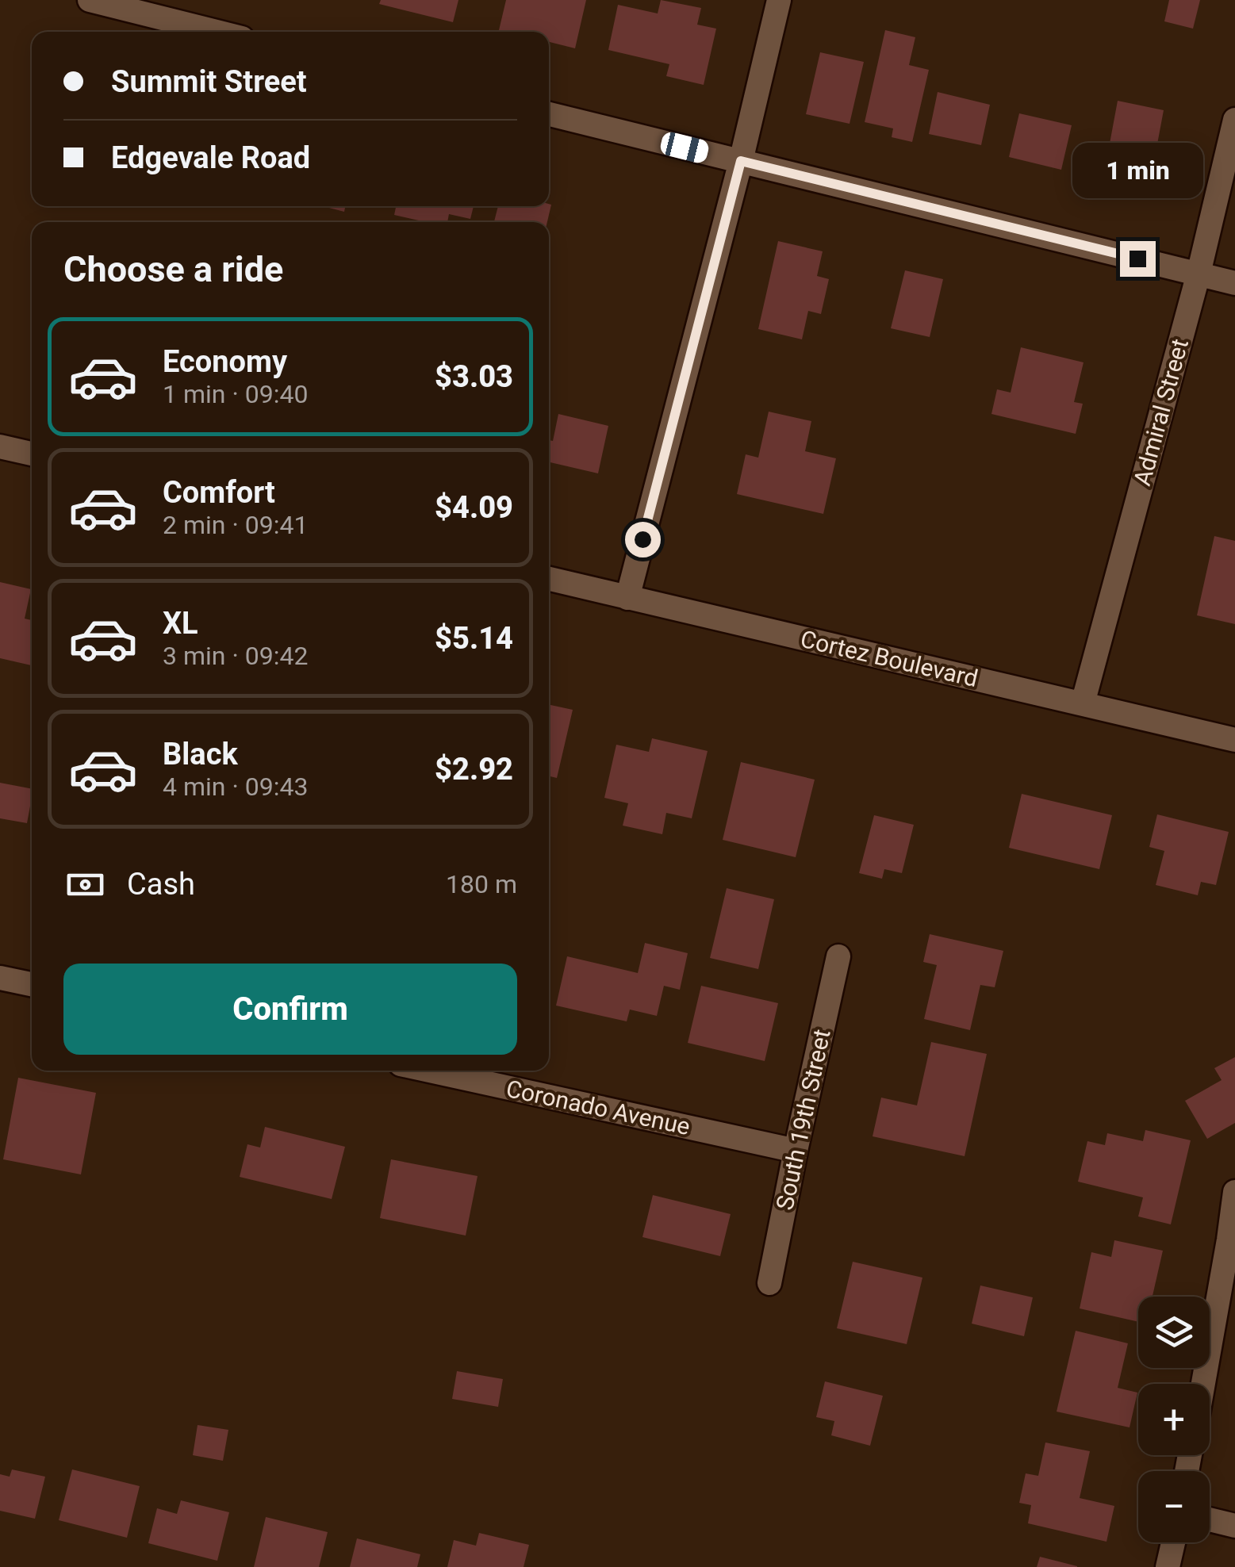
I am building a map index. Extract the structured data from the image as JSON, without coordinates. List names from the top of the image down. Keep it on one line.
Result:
{"streets":{"street":["Admiral Street","Cortez Boulevard","Coronado Avenue","South 19th Street"]},"crossings":[["Admiral Street","Cortez Boulevard"],["Coronado Avenue","South 19th Street"]],"page":{"banner":["Summit Street","Edgevale Road"],"bubble":"1 min","heading":"Choose a ride","list":[{"name":"Economy","note":"1 min · 09:40","value":"$3.03"},{"name":"Comfort","note":"2 min · 09:41","value":"$4.09"},{"name":"XL","note":"3 min · 09:42","value":"$5.14"},{"name":"Black","note":"4 min · 09:43","value":"$2.92"}],"pay":["Cash","180 m"],"buttons":"Confirm","map_buttons":["+","−"]}}
